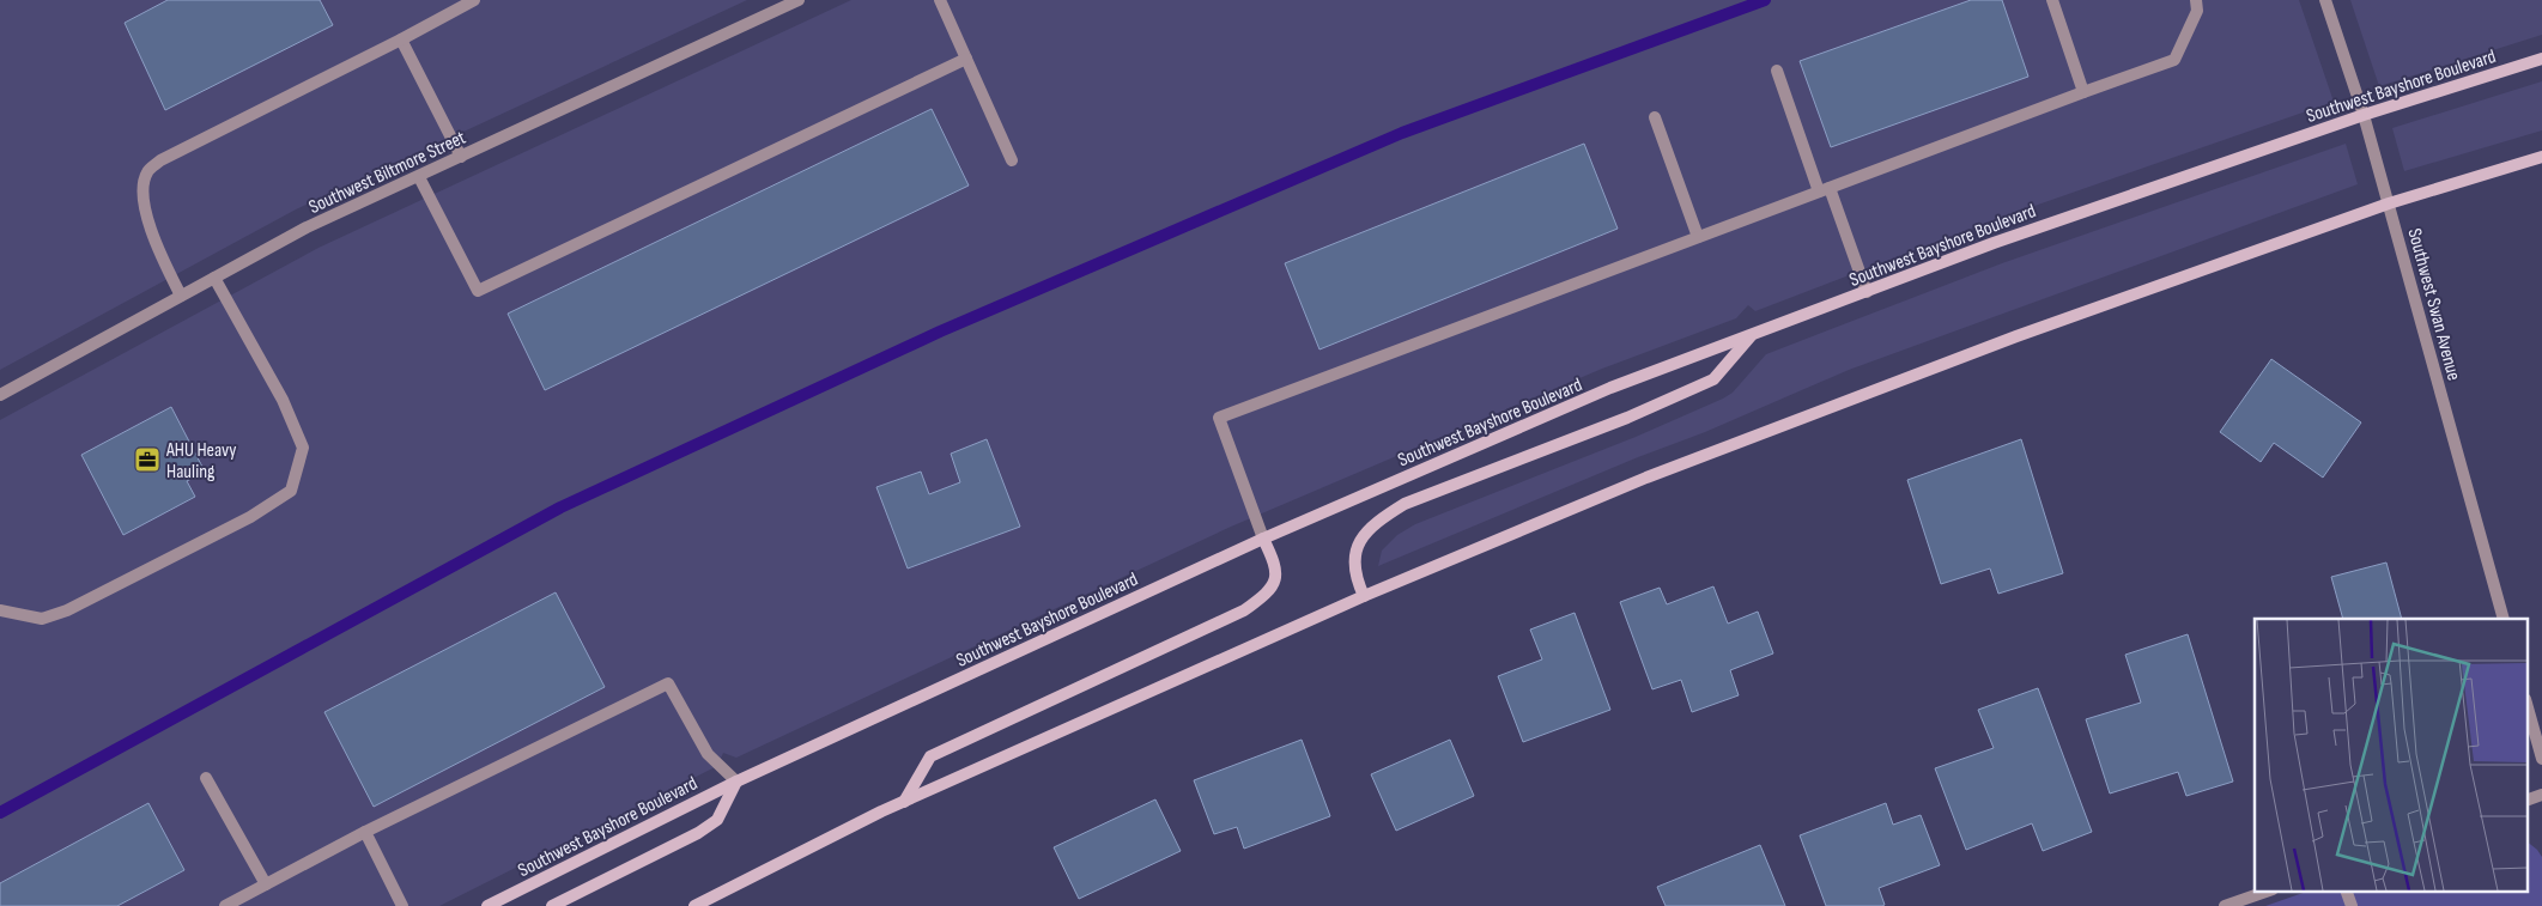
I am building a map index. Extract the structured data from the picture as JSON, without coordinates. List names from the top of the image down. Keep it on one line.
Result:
{"streets":{"main road":["Southwest Bayshore Boulevard"],"street":["Southwest Biltmore Street","Southwest Swan Avenue"]},"crossings":[["Southwest Bayshore Boulevard","Southwest Swan Avenue"]],"places":{"office":["AHU Heavy Hauling"]}}
